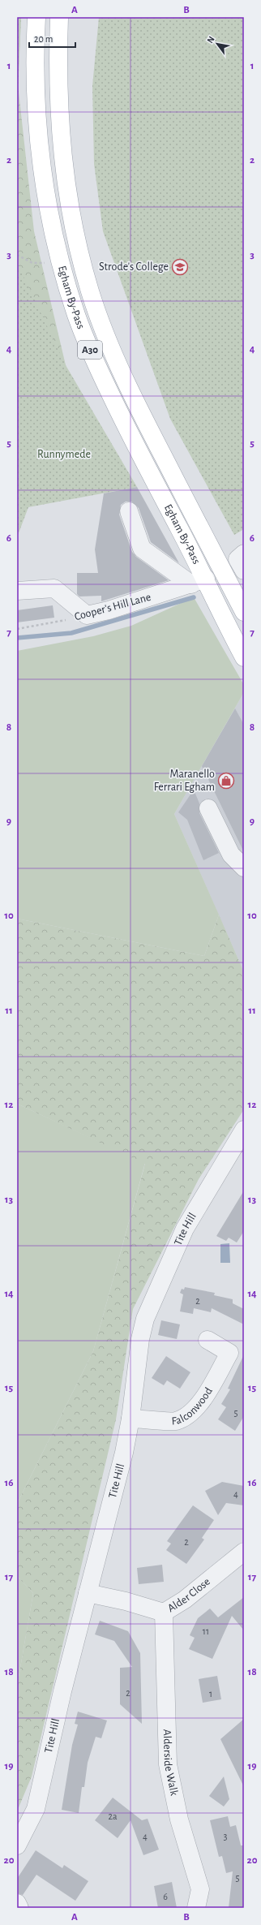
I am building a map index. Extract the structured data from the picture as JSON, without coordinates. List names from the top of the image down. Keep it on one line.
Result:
{"streets":{"main road":["Egham By-Pass","A30"],"street":["Cooper's Hill Lane","Tite Hill","Falconwood","Alder Close","Alderside Walk"]},"crossings":[["Egham By-Pass","Cooper's Hill Lane"],["Tite Hill","Falconwood"],["Tite Hill","Alder Close"],["Alder Close","Alderside Walk"]],"parks":["Runnymede"],"places":{"school or university":["Strode's College"],"shop":["Maranello Ferrari Egham"]},"house_numbers":["2","5","4","2","11","2","1","2a","4","3","5","6"],"scale_bar":"20 m","north":"top left","grid":{"columns":["A","B"],"rows":["1","2","3","4","5","6","7","8","9","10","11","12","13","14","15","16","17","18","19","20"]}}
